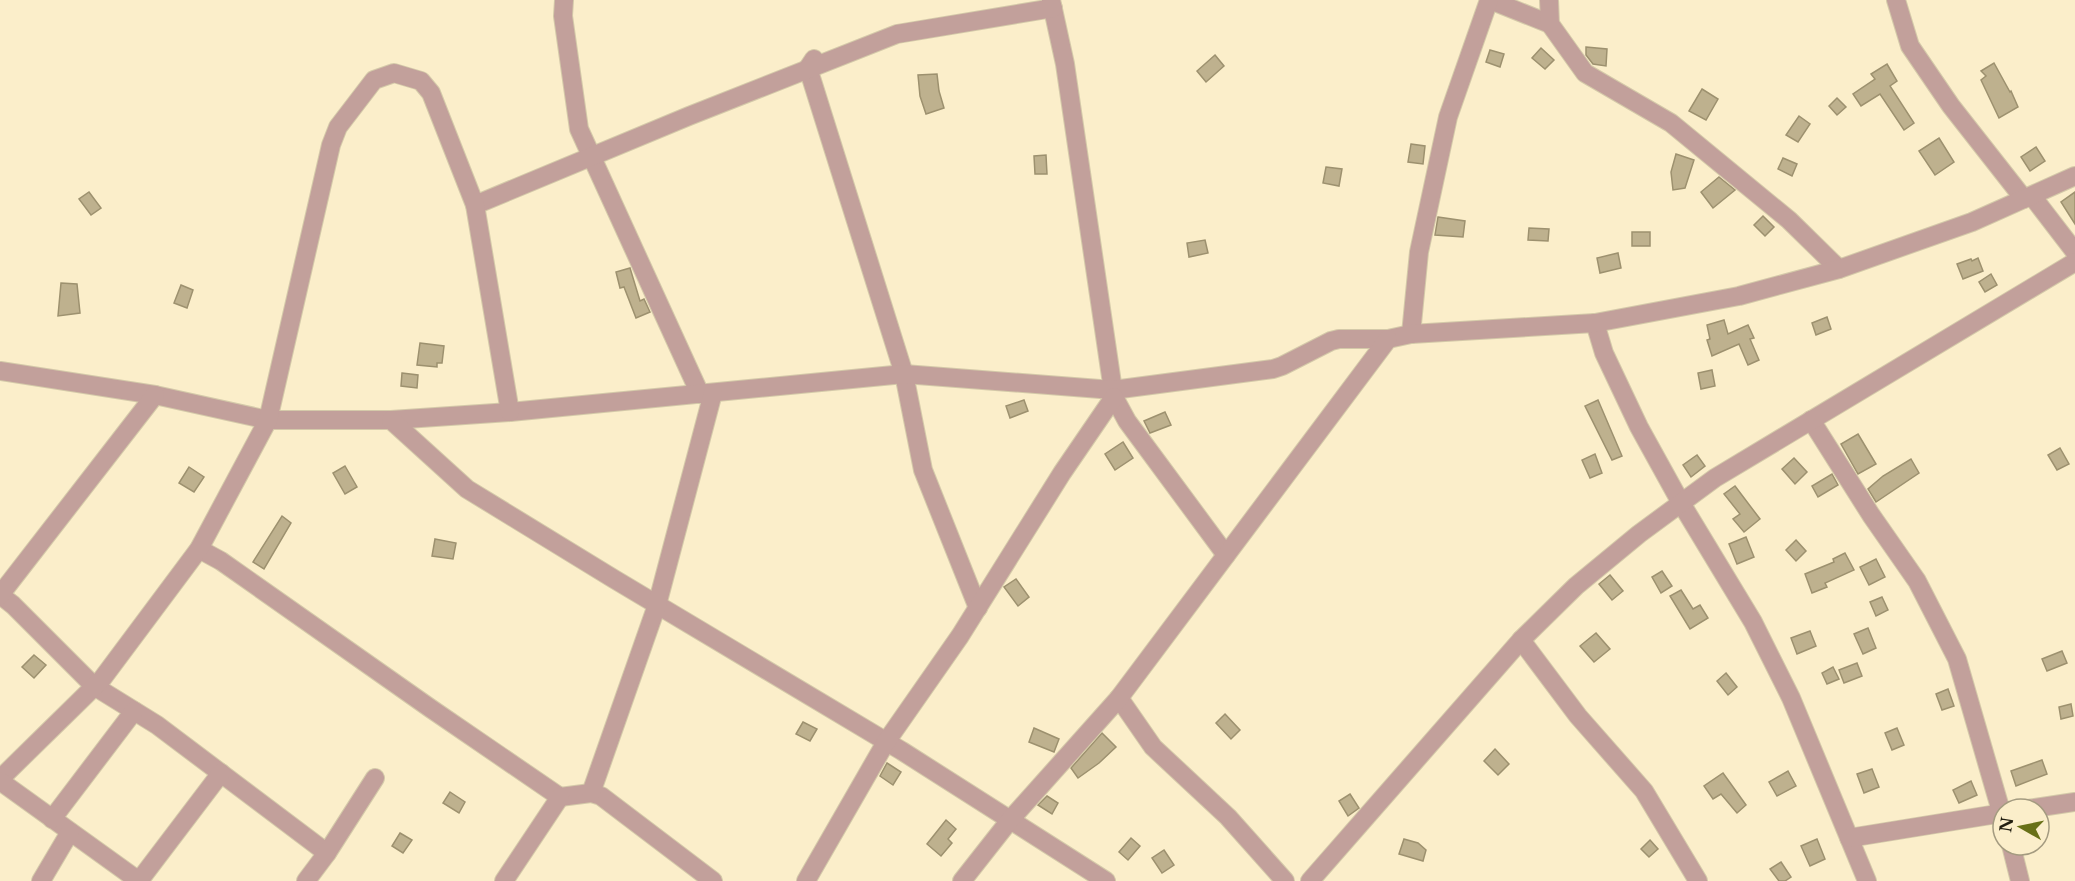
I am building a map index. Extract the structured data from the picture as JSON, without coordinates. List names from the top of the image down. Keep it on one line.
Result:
{"north":"left"}
